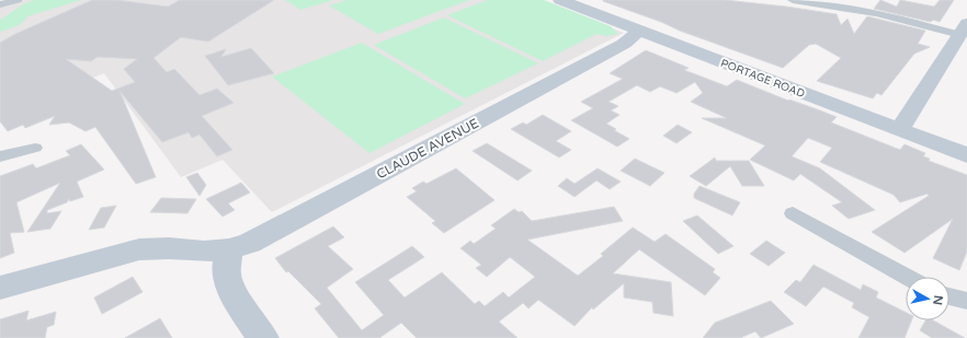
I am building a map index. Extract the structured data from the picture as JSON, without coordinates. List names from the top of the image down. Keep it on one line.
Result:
{"streets":{"main road":["PORTAGE ROAD","CLAUDE AVENUE"]},"crossings":[["PORTAGE ROAD","CLAUDE AVENUE"]],"north":"right"}
